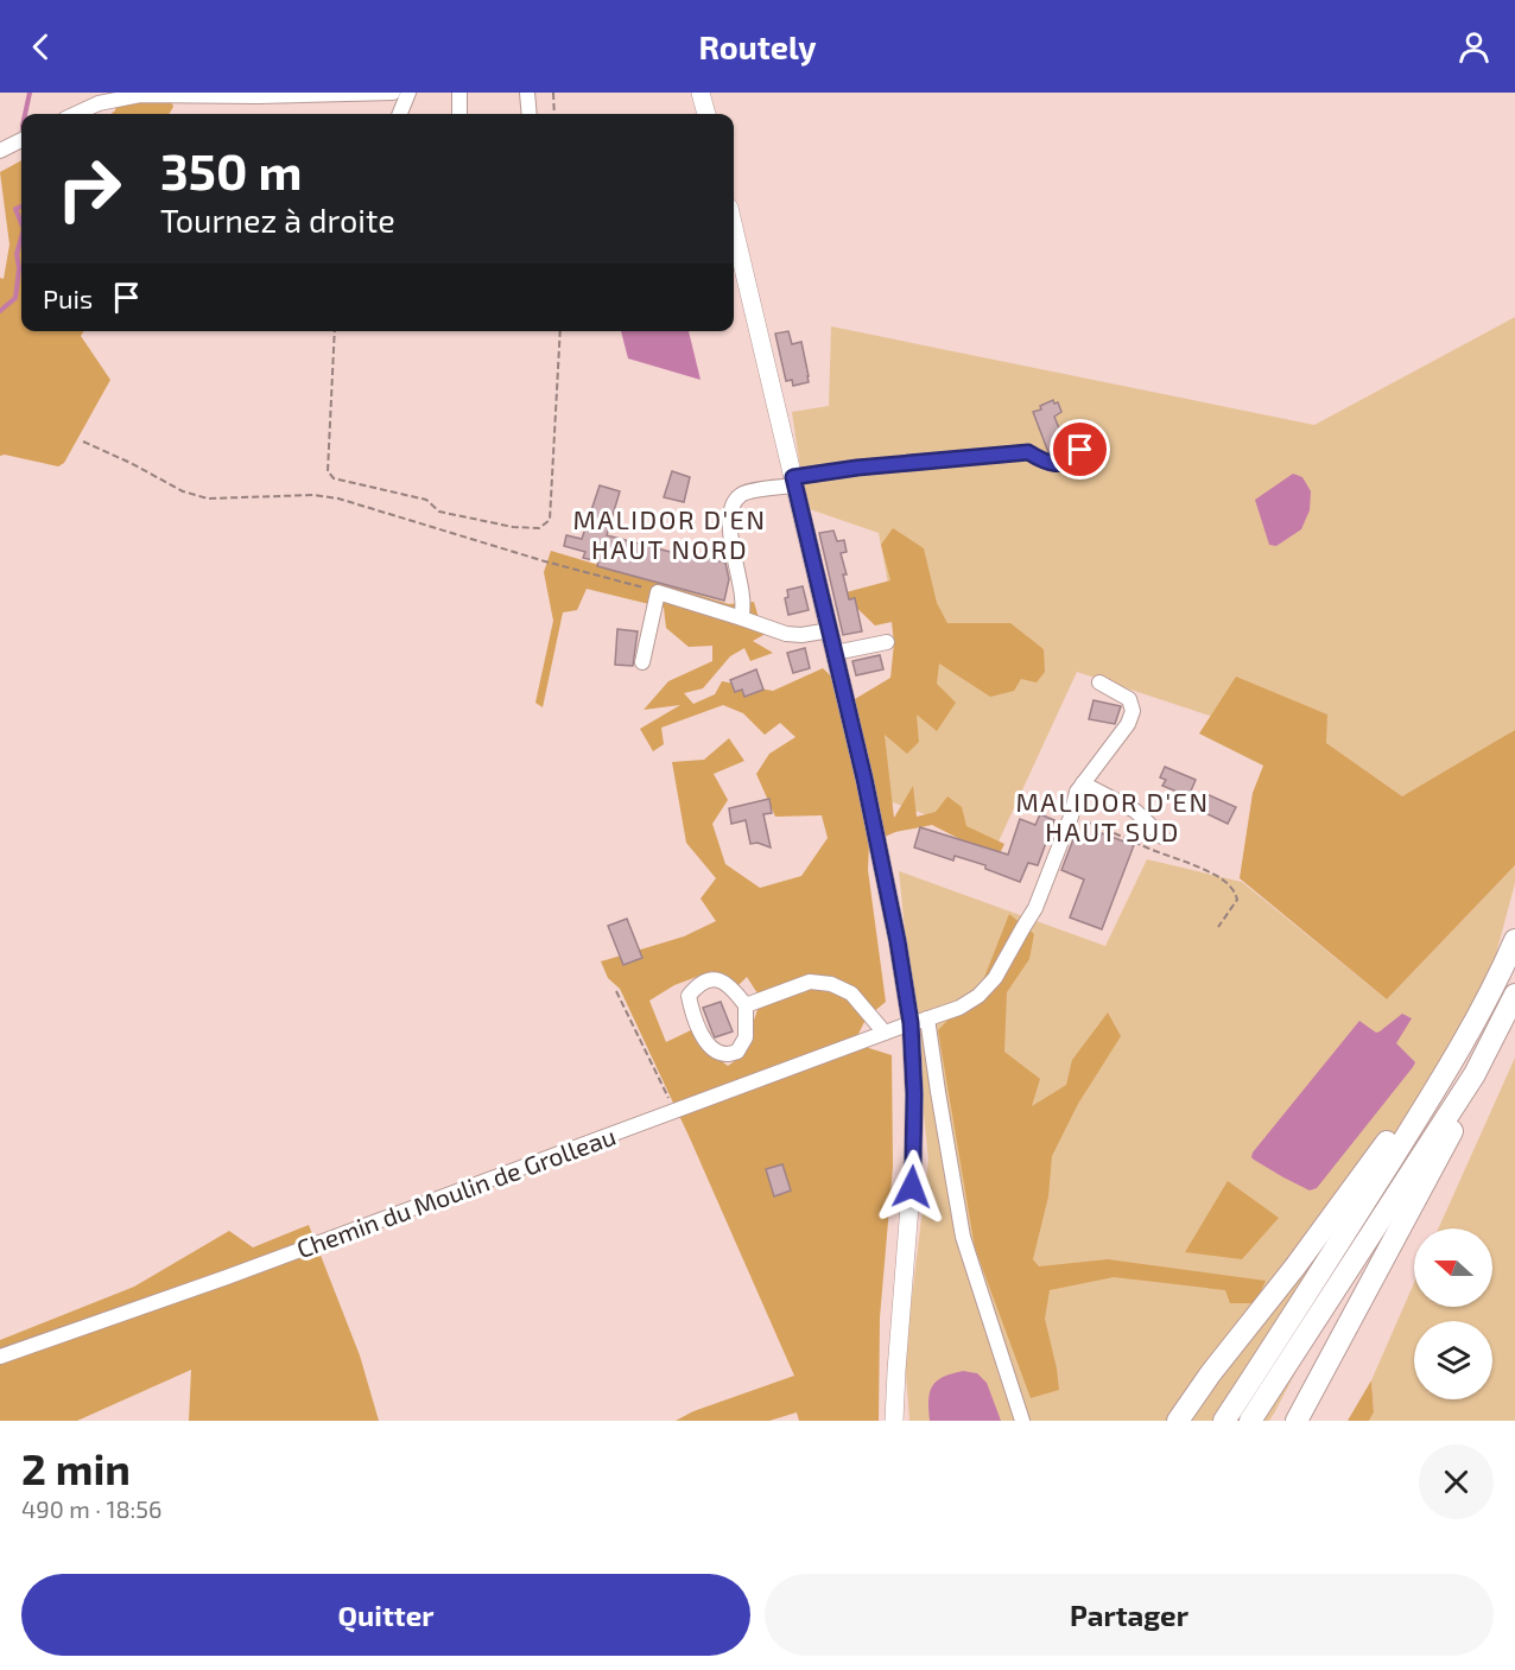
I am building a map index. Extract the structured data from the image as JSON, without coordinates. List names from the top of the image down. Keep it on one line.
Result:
{"streets":{"street":["Chemin du Moulin de Grolleau"]},"districts":["MALIDOR D'EN HAUT NORD","MALIDOR D'EN HAUT SUD"],"north":"left","page":{"header":"Routely","turn":["350 m","Tournez à droite"],"then":"Puis","heading":["2 min","490 m · 18:56"],"buttons":["Quitter","Partager"]}}
